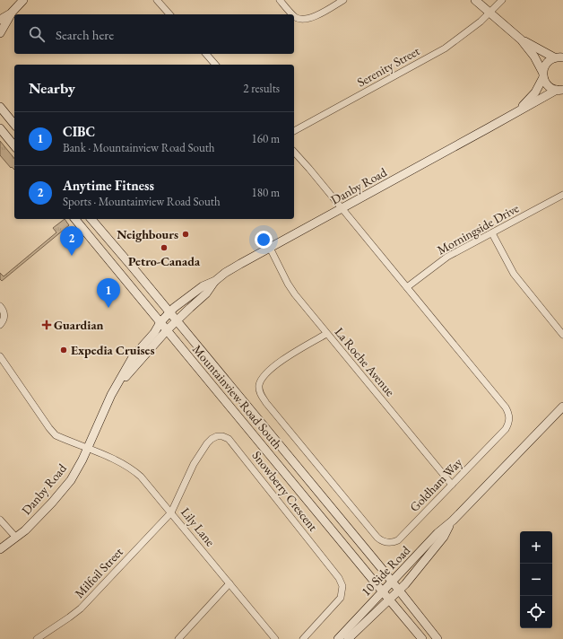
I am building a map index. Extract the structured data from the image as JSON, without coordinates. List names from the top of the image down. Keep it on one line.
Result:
{"streets":{"main road":["Danby Road","Mountainview Road South","10 Side Road"],"street":["Serenity Street","Morningside Drive","La Roche Avenue","Goldham Way","Snowberry Crescent","Lily Lane","Milfoil Street"]},"crossings":[["Danby Road","La Roche Avenue"],["Danby Road","Mountainview Road South"],["Danby Road","Goldham Way"],["Danby Road","Lily Lane"],["Morningside Drive","Goldham Way"],["La Roche Avenue","Goldham Way"],["Mountainview Road South","10 Side Road"],["Snowberry Crescent","Lily Lane"],["Snowberry Crescent","Milfoil Street"],["Lily Lane","Milfoil Street"]],"places":{"other":["Neighbours","Petro-Canada","Expedia Cruises"],"health":["Guardian"]},"page":{"search":"Search here","heading":["Nearby","2 results"],"list":[{"mark":"1","name":"CIBC","note":"Bank · Mountainview Road South","value":"160 m"},{"mark":"2","name":"Anytime Fitness","note":"Sports · Mountainview Road South","value":"180 m"}],"pins":["2","1"],"map_buttons":["+","−"]}}
